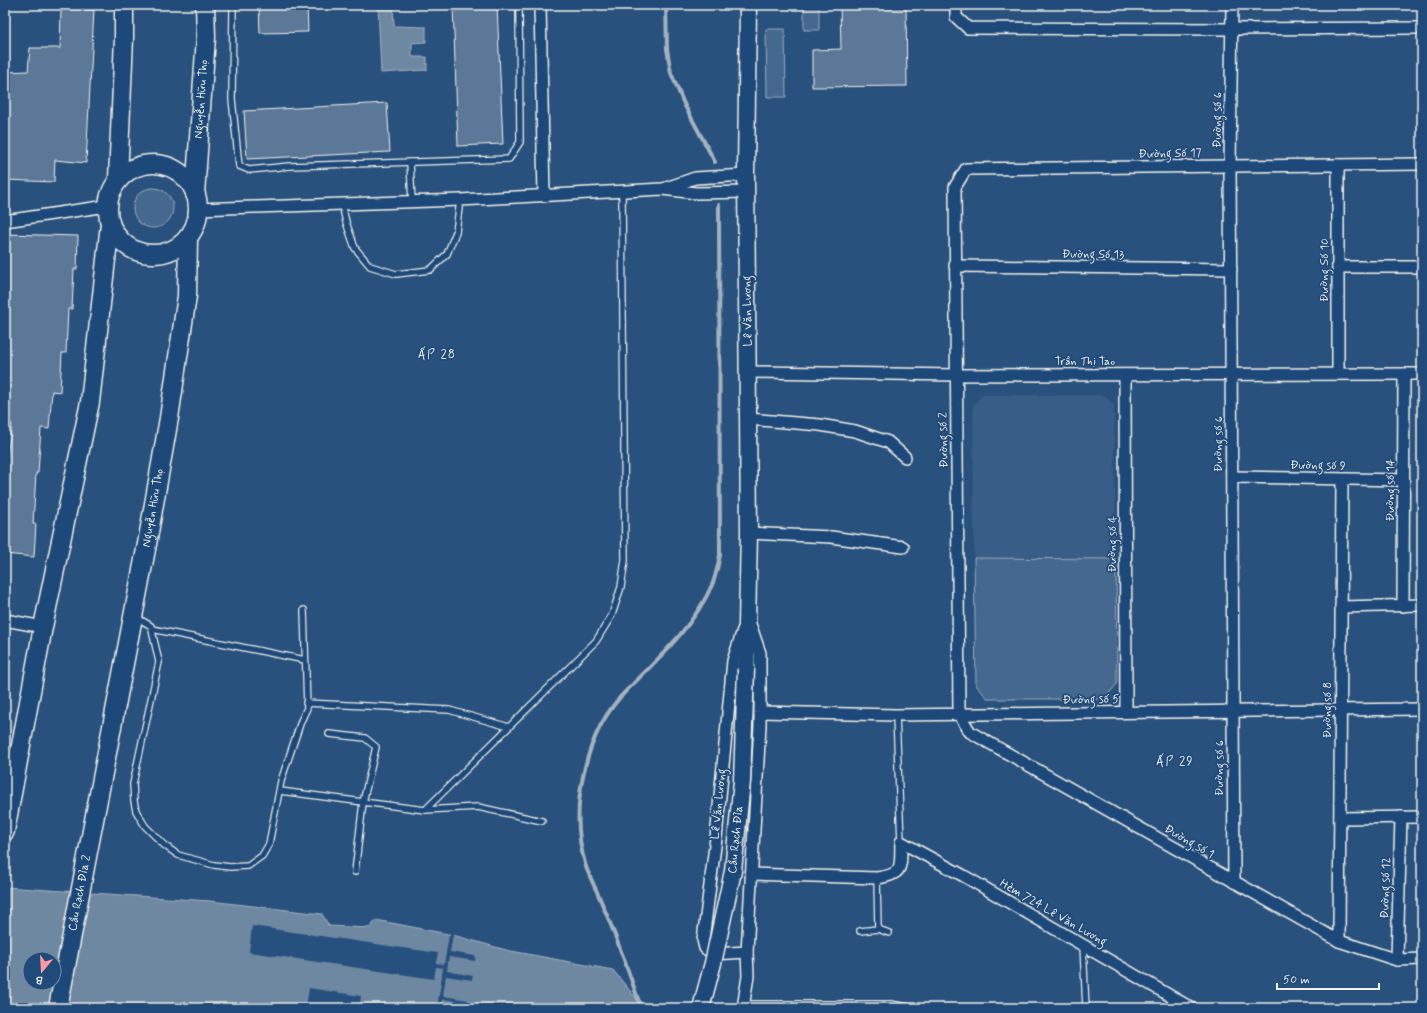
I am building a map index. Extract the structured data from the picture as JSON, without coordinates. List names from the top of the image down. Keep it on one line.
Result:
{"streets":{"main road":["Nguyễn Hữu Thọ","Lê Văn Lương","Cầu Rạch Đỉa","Cầu Rạch Đỉa 2"],"street":["Đường số 6","Đường Số 17","Đường Số 13","Đường Số 10","Trần Thị Tao","Đường số 2","Đường số 9","Đường số 14","Đường số 4","Đường số 5","Đường số 8","Đường số 1","Đường số 12","Hẻm 724 Lê Văn Lương"]},"crossings":[["Nguyễn Hữu Thọ","Cầu Rạch Đỉa 2"],["Đường số 6","Đường Số 17"],["Đường số 6","Đường Số 13"],["Đường số 6","Trần Thị Tao"],["Đường số 6","Đường số 9"],["Đường số 6","Đường số 5"],["Đường số 6","Đường số 1"],["Đường Số 17","Đường Số 10"],["Đường Số 17","Đường số 2"],["Đường Số 13","Đường số 2"],["Đường Số 10","Trần Thị Tao"],["Lê Văn Lương","Trần Thị Tao"],["Lê Văn Lương","Đường số 5"],["Lê Văn Lương","Cầu Rạch Đỉa"],["Trần Thị Tao","Đường số 2"],["Trần Thị Tao","Đường số 14"],["Trần Thị Tao","Đường số 4"],["Đường số 2","Đường số 5"],["Đường số 2","Đường số 1"],["Đường số 9","Đường số 14"],["Đường số 9","Đường số 8"],["Đường số 4","Đường số 5"],["Đường số 5","Đường số 8"],["Đường số 5","Đường số 1"],["Đường số 8","Đường số 1"],["Đường số 1","Đường số 12"]],"districts":["ẤP 28","ẤP 29"],"scale_bar":"50 m","north":"bottom"}
